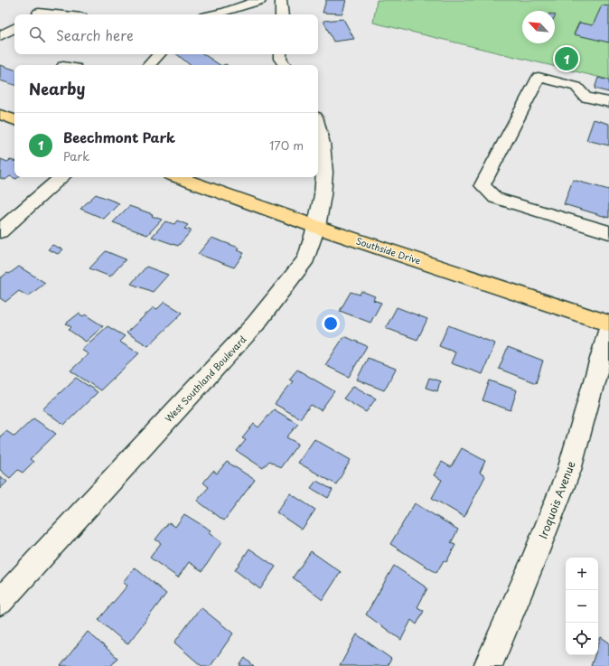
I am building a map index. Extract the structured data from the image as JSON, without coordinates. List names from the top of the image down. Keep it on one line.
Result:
{"streets":{"main road":["Southside Drive"],"street":["West Southland Boulevard","Iroquois Avenue"]},"crossings":[["Southside Drive","West Southland Boulevard"]],"north":"top left","page":{"search":"Search here","pins":"1","heading":"Nearby","list":[{"mark":"1","name":"Beechmont Park","note":"Park","value":"170 m"}],"map_buttons":["+","−"]}}
